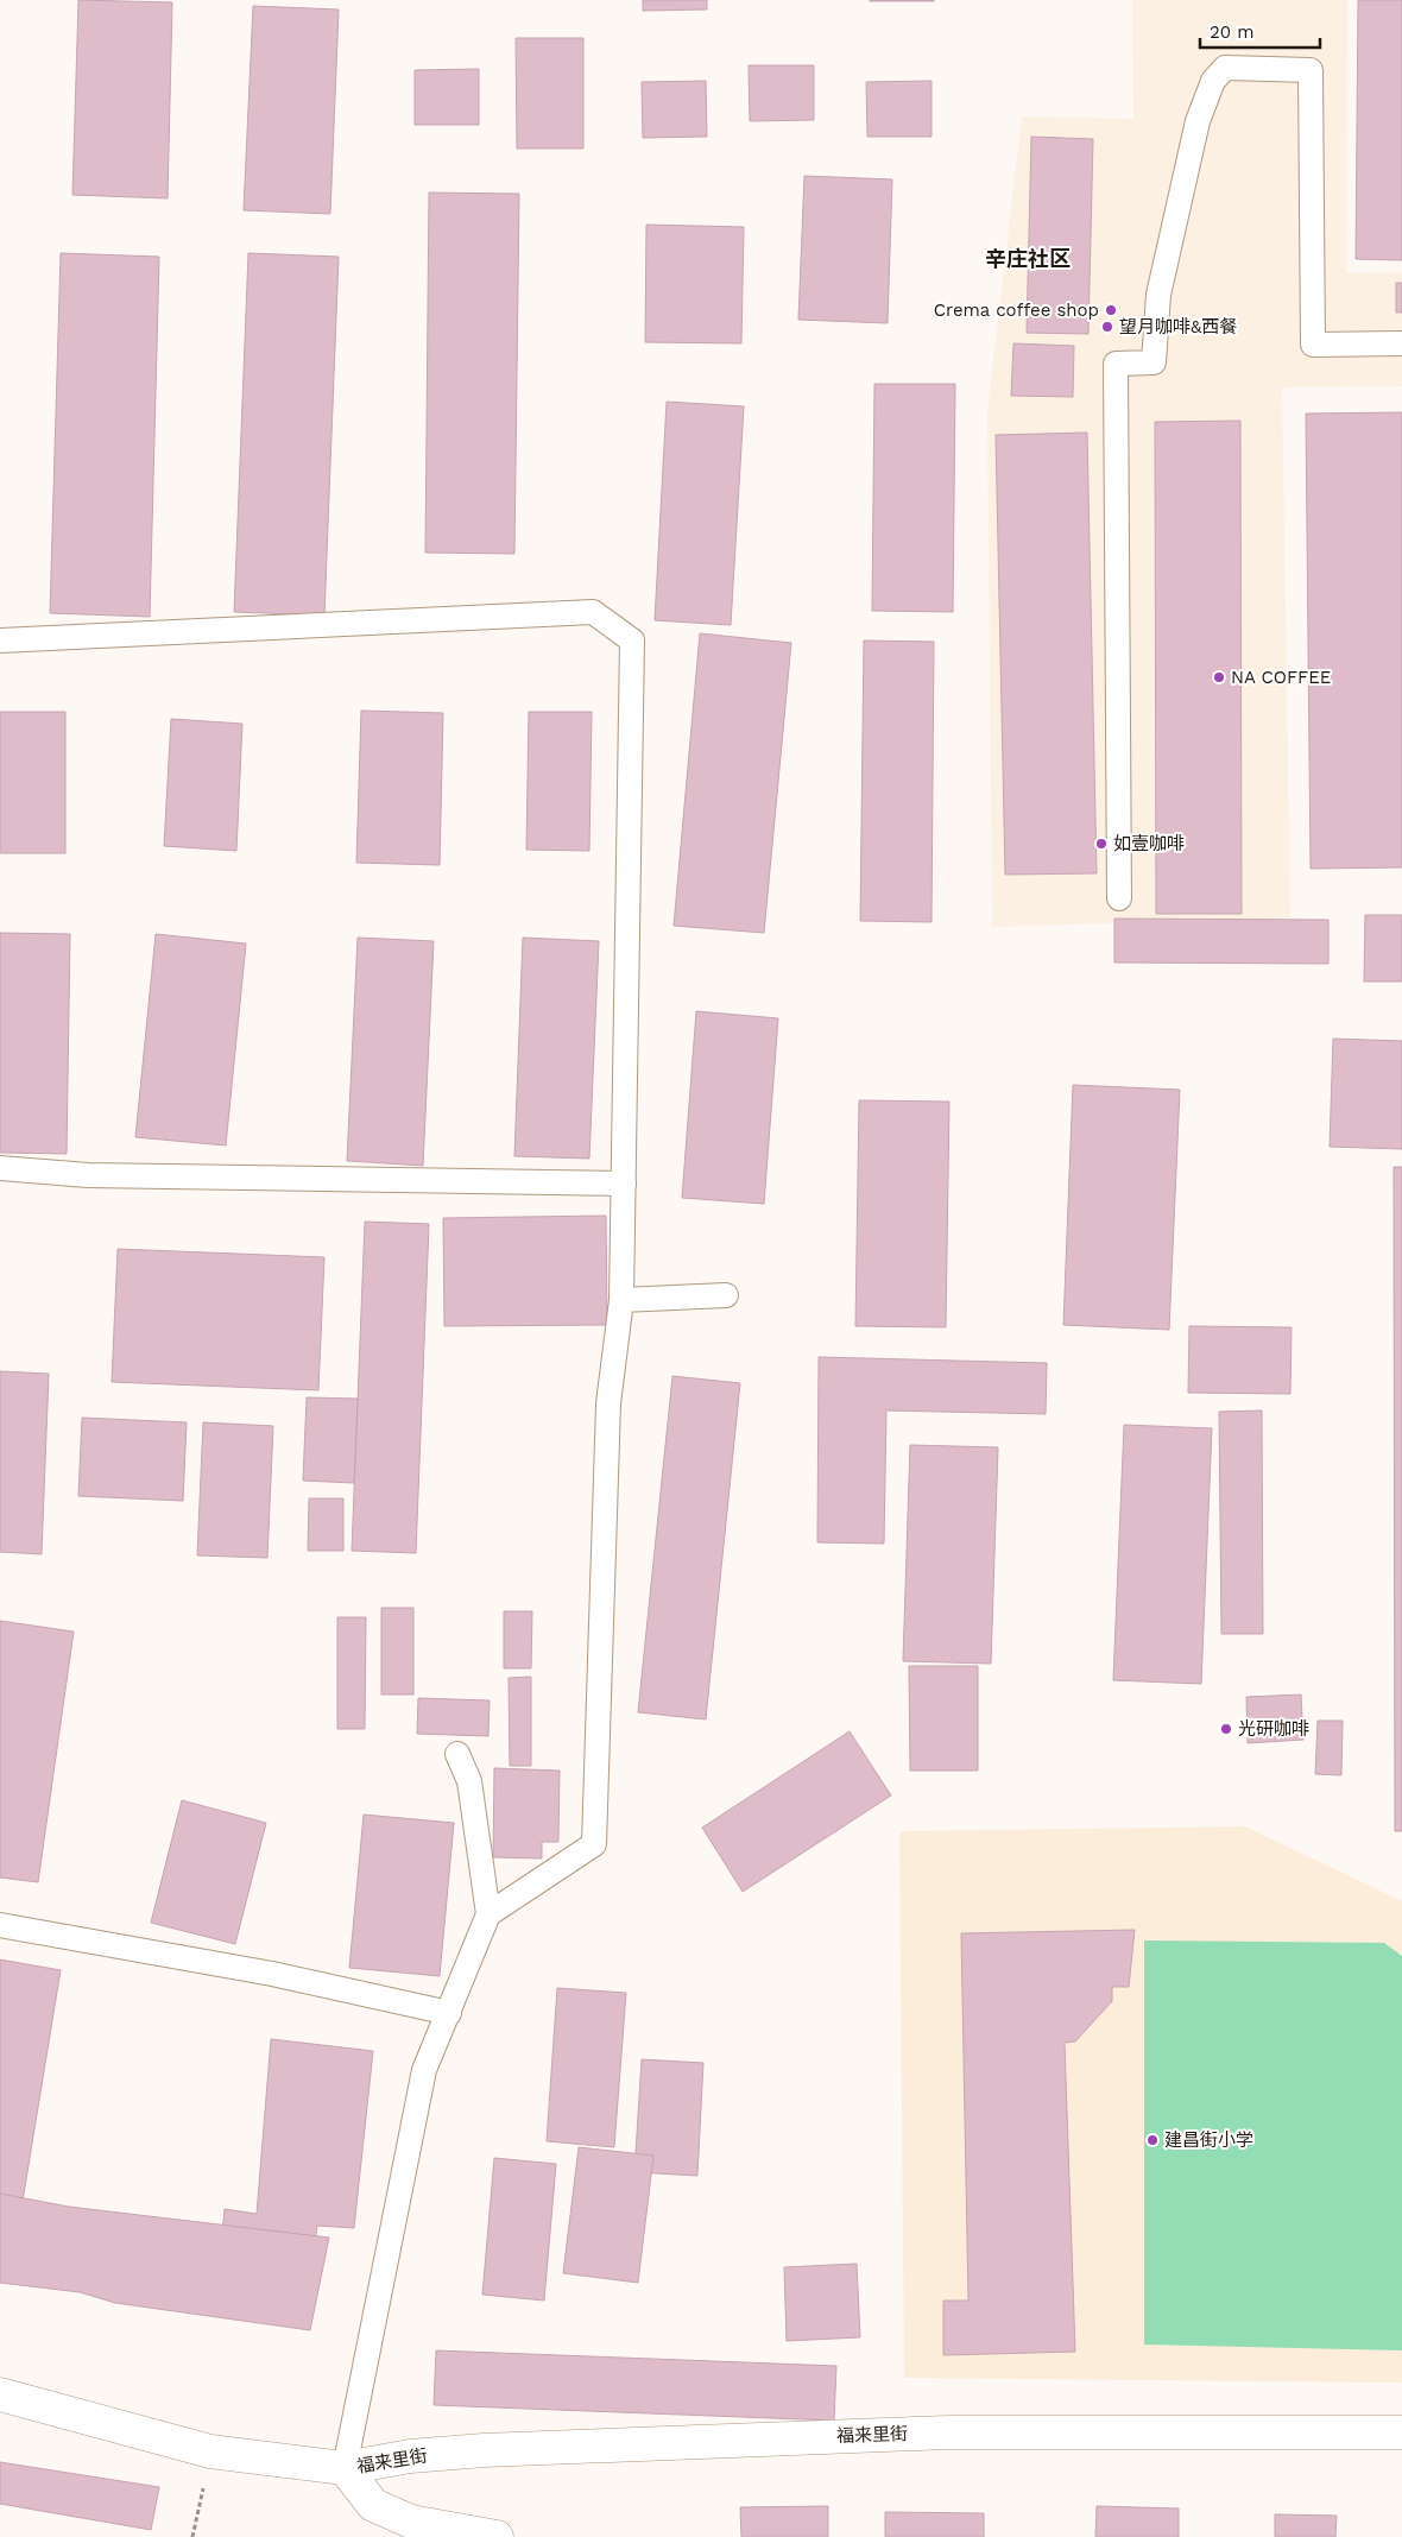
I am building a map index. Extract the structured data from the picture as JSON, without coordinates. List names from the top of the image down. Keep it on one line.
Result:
{"streets":{"street":["福来里街"]},"districts":["辛庄社区"],"places":["Crema coffee shop","望月咖啡&西餐","NA COFFEE","如壹咖啡","光研咖啡","建昌街小学"],"scale_bar":"20 m"}
